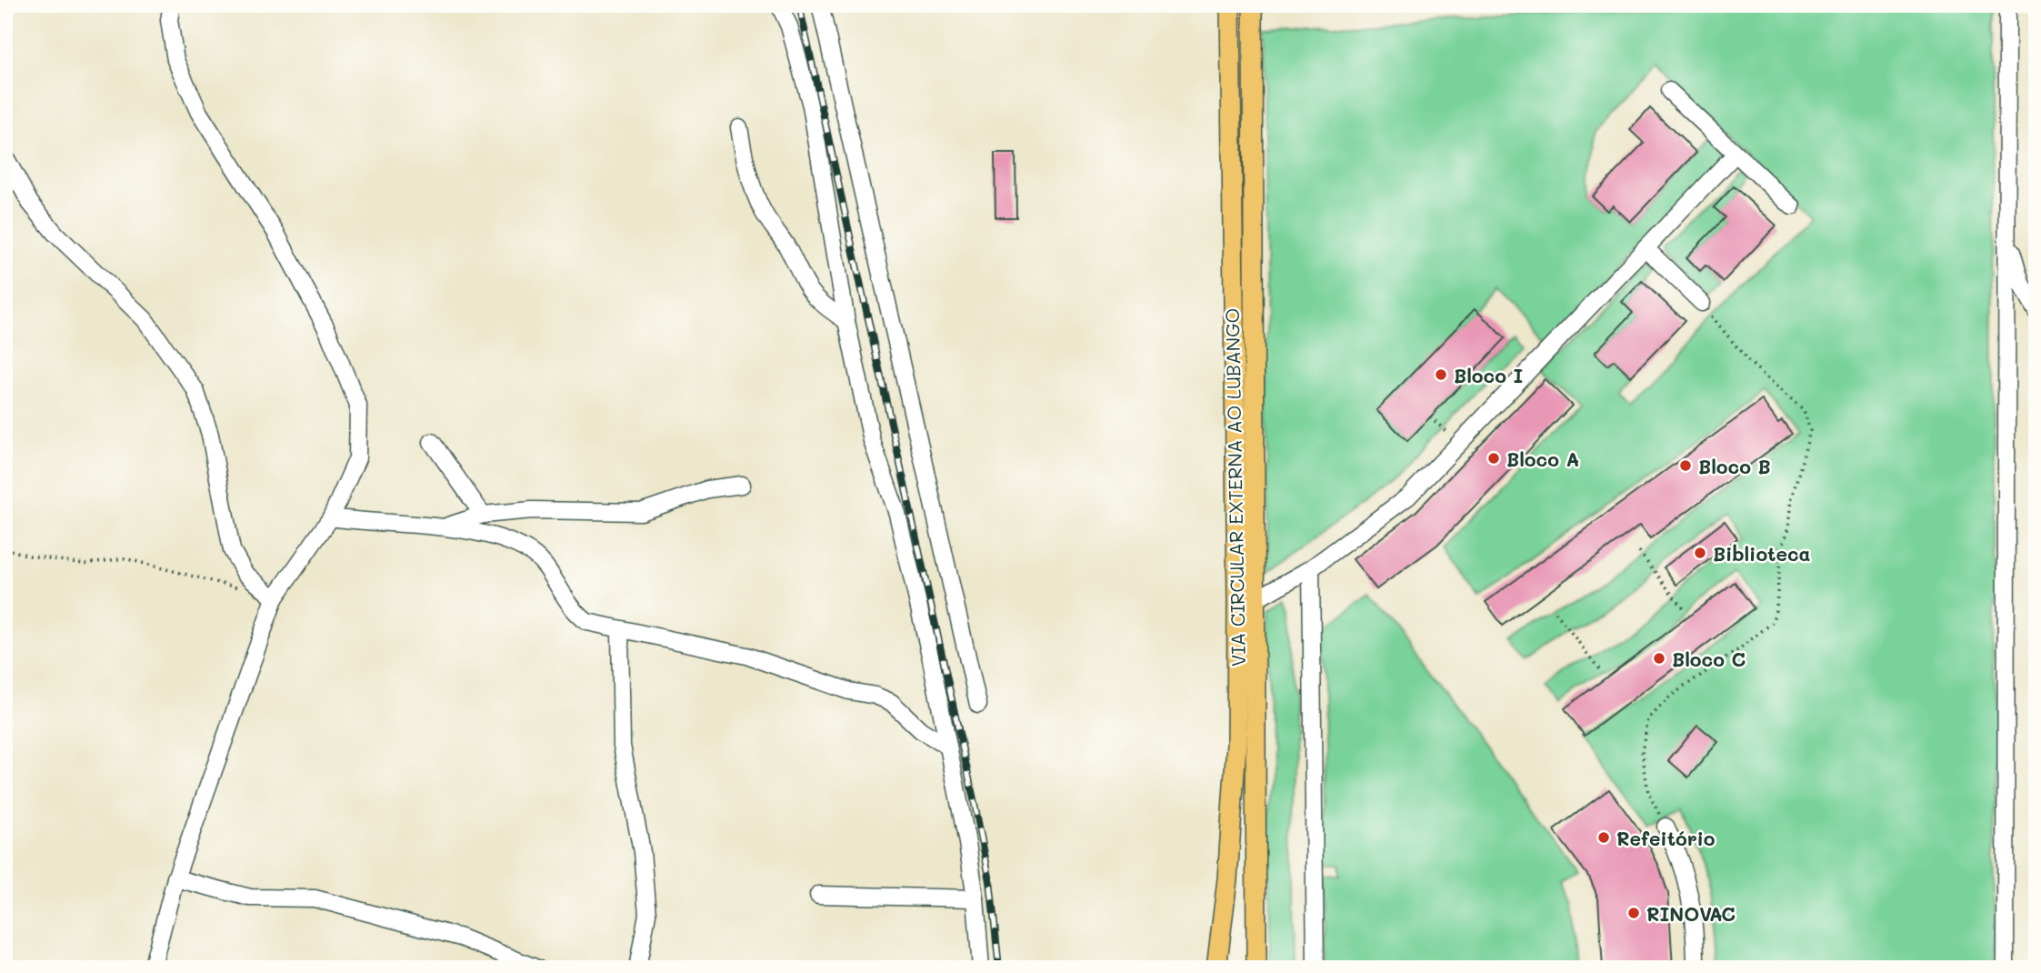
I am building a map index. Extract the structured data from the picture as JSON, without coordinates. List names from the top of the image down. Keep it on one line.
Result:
{"streets":{"main road":["VIA CIRCULAR EXTERNA AO LUBANGO"]},"places":["Bloco I","Bloco A","Bloco B","Biblioteca","Bloco C","Refeitório","RINOVAC"]}
